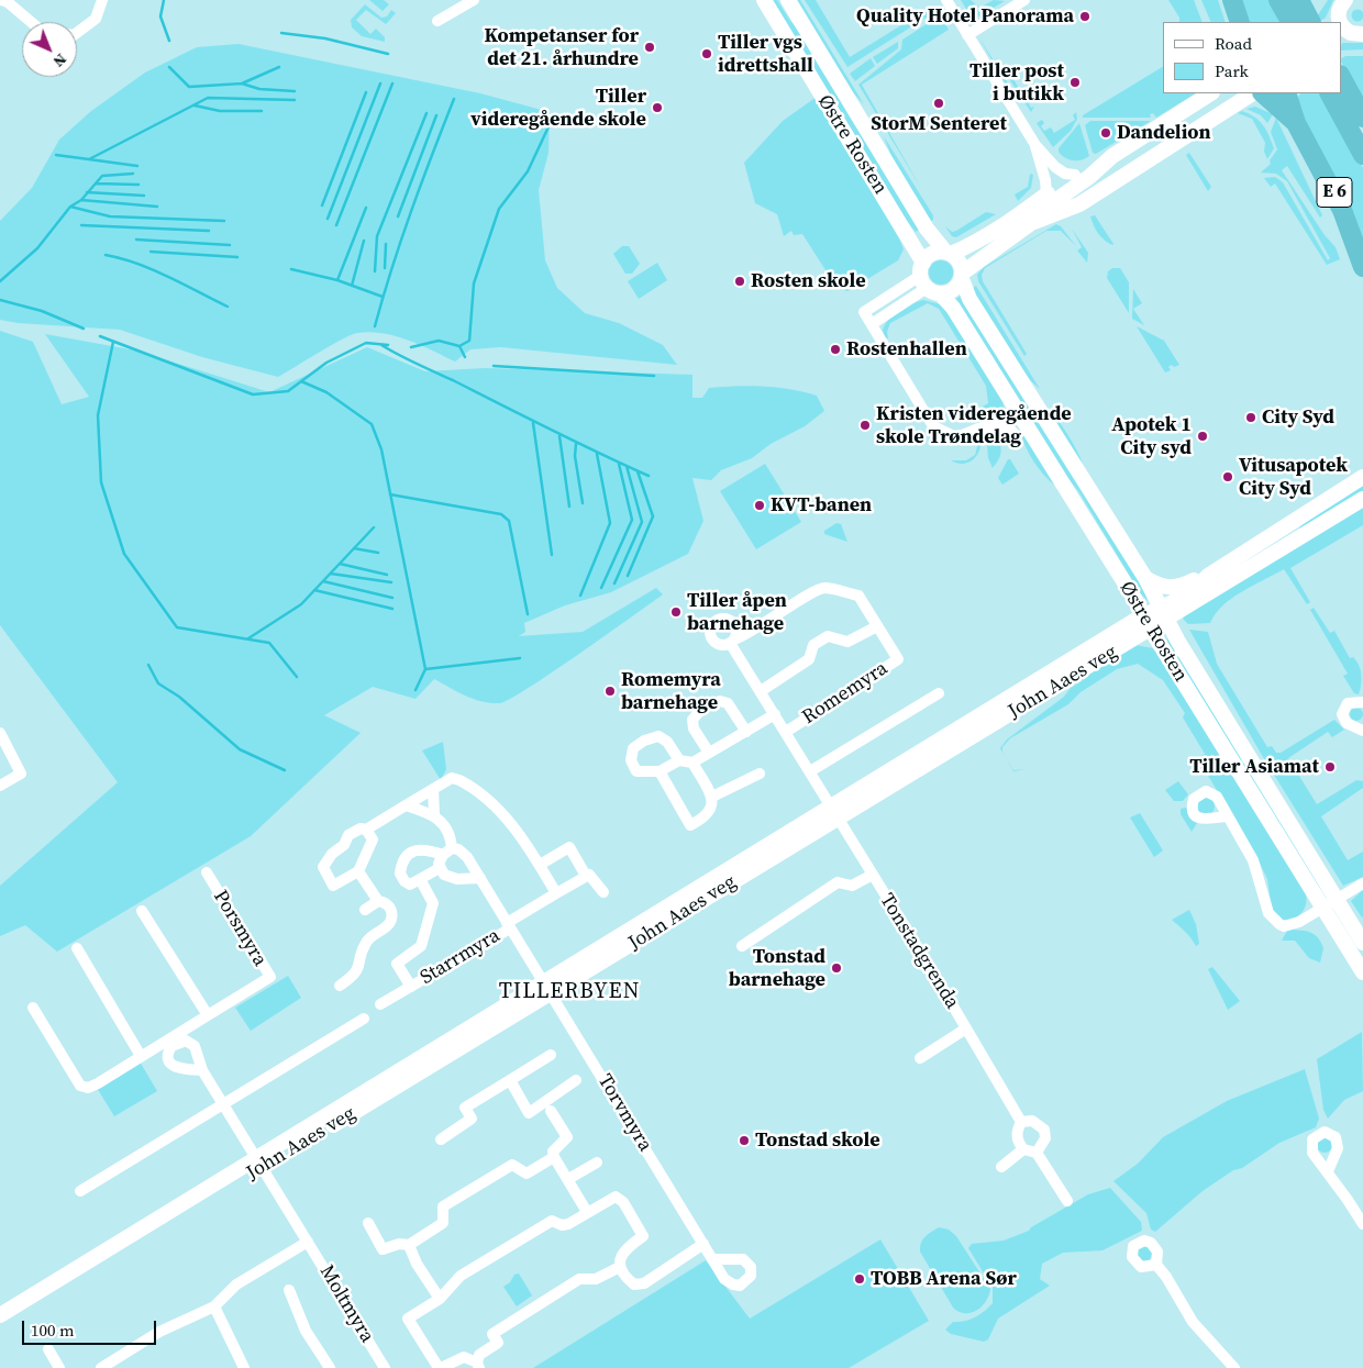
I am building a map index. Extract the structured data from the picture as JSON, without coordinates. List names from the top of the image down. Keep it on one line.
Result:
{"streets":{"highway":["E 6"],"street":["Østre Rosten","John Aaes veg","Romemyra","Porsmyra","Tonstadgrenda","Starrmyra","Torvmyra","Moltmyra"]},"crossings":[["Østre Rosten","John Aaes veg"],["John Aaes veg","Romemyra"],["John Aaes veg","Tonstadgrenda"],["John Aaes veg","Starrmyra"],["John Aaes veg","Torvmyra"],["John Aaes veg","Moltmyra"],["Romemyra","Tonstadgrenda"],["Starrmyra","Torvmyra"]],"districts":["TILLERBYEN"],"places":["Quality Hotel Panorama","Kompetanser for det 21. århundre","Tiller vgs idrettshall","Tiller post i butikk","StorM Senteret","Tiller videregående skole","Dandelion","Rosten skole","Rostenhallen","City Syd","Kristen videregående skole Trøndelag","Apotek 1 City syd","Vitusapotek City Syd","KVT-banen","Tiller åpen barnehage","Romemyra barnehage","Tiller Asiamat","Tonstad barnehage","Tonstad skole","TOBB Arena Sør"],"legend":["Road","Park"],"scale_bar":"100 m","north":"bottom right"}
